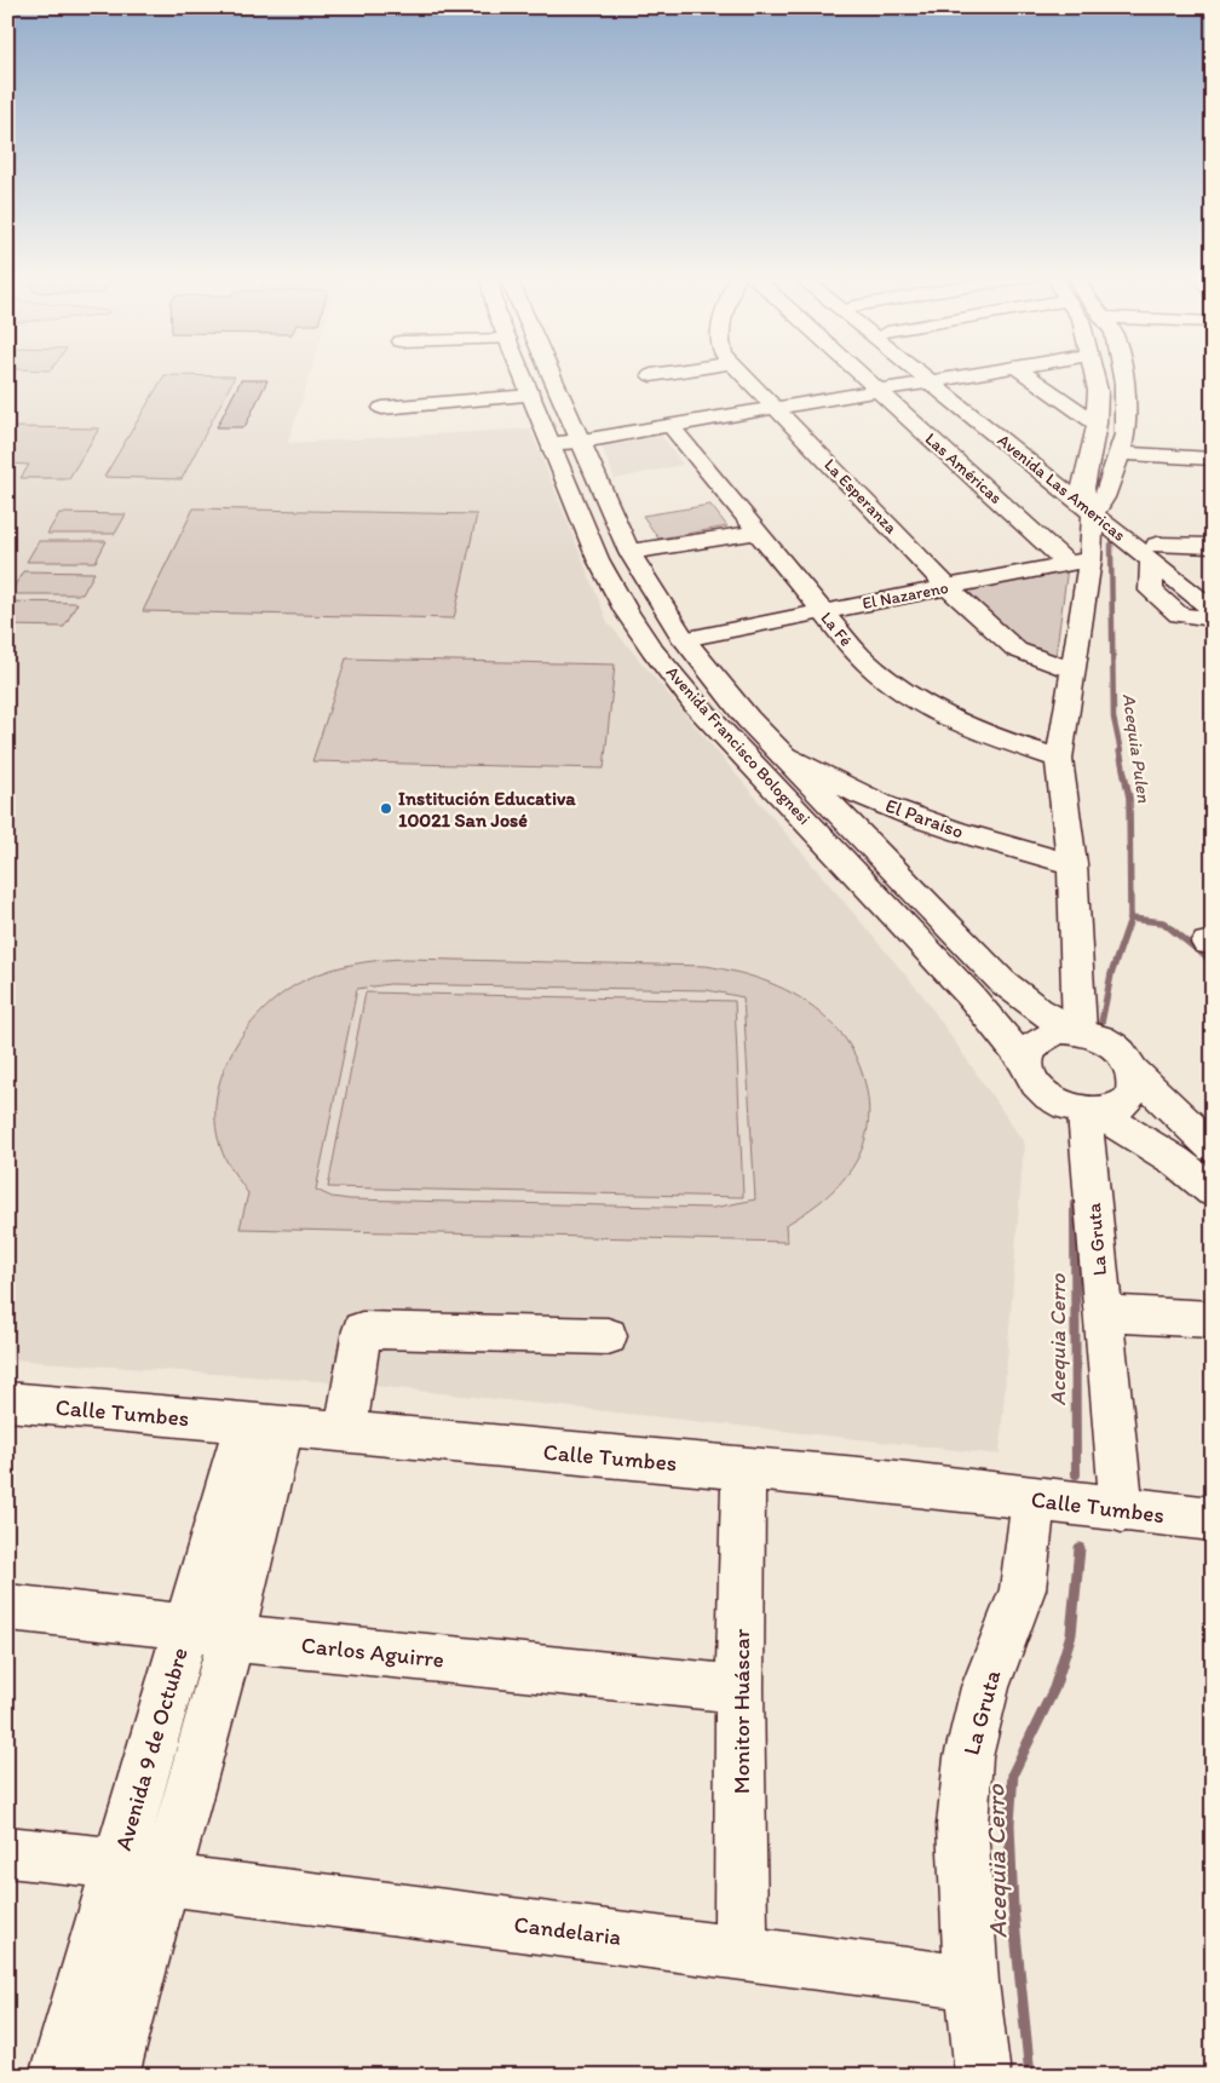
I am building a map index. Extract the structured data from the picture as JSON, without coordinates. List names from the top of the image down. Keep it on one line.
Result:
{"streets":{"street":["Las Américas","Avenida Las Americas","La Esperanza","El Nazareno","La Fé","Avenida Francisco Bolognesi","El Paraíso","La Gruta","Calle Tumbes","Carlos Aguirre","Monitor Huáscar","Avenida 9 de Octubre","Candelaria"]},"crossings":[["Las Américas","El Nazareno"],["La Esperanza","El Nazareno"],["El Nazareno","La Fé"],["El Nazareno","Avenida Francisco Bolognesi"],["Avenida Francisco Bolognesi","El Paraíso"],["Avenida Francisco Bolognesi","La Gruta"],["La Gruta","Calle Tumbes"],["La Gruta","Candelaria"],["Calle Tumbes","Monitor Huáscar"],["Calle Tumbes","Avenida 9 de Octubre"],["Carlos Aguirre","Monitor Huáscar"],["Carlos Aguirre","Avenida 9 de Octubre"],["Monitor Huáscar","Candelaria"],["Avenida 9 de Octubre","Candelaria"]],"water":["Acequia Pulen","Acequia Cerro"],"places":["Institución Educativa 10021 San José"]}
